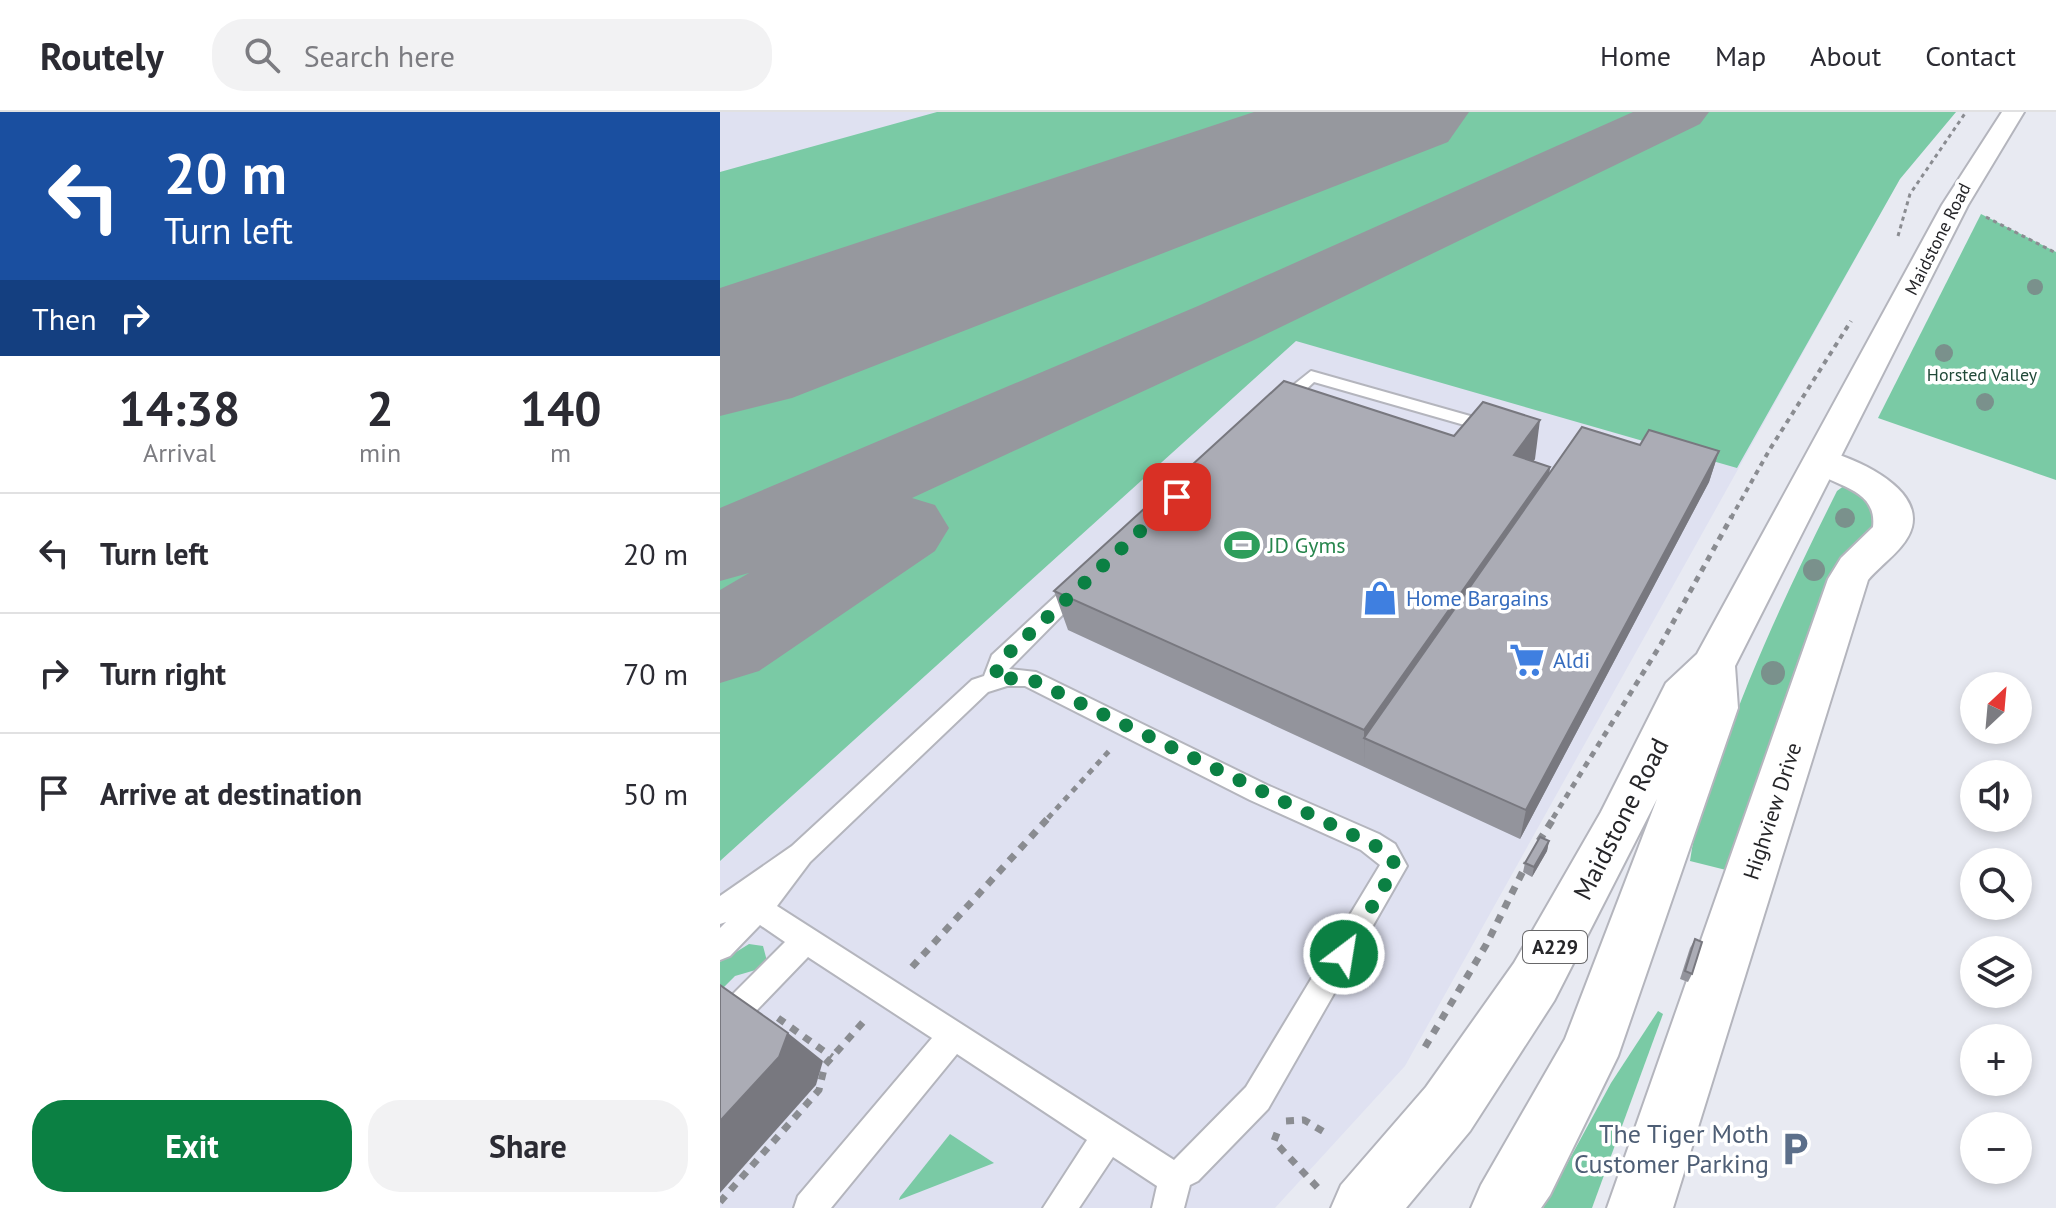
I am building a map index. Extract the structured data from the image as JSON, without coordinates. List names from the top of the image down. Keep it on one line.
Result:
{"streets":{"main road":["Maidstone Road","Highview Drive","A229"]},"crossings":[["Maidstone Road","Highview Drive"]],"parks":["Horsted Valley"],"places":{"sports":["JD Gyms"],"shop":["Home Bargains"],"supermarket":["Aldi"],"parking":["The Tiger Moth Customer Parking"]},"north":"top right","page":{"header":"Routely","search":"Search here","nav":["Home","Map","About","Contact"],"turn":["20 m","Turn left"],"then":"Then","eta":["14:38","Arrival","2","min","140","m"],"list":[{"name":"Turn left","value":"20 m"},{"name":"Turn right","value":"70 m"},{"name":"Arrive at destination","value":"50 m"}],"map_buttons":["+","−"],"buttons":["Exit","Share"]}}
